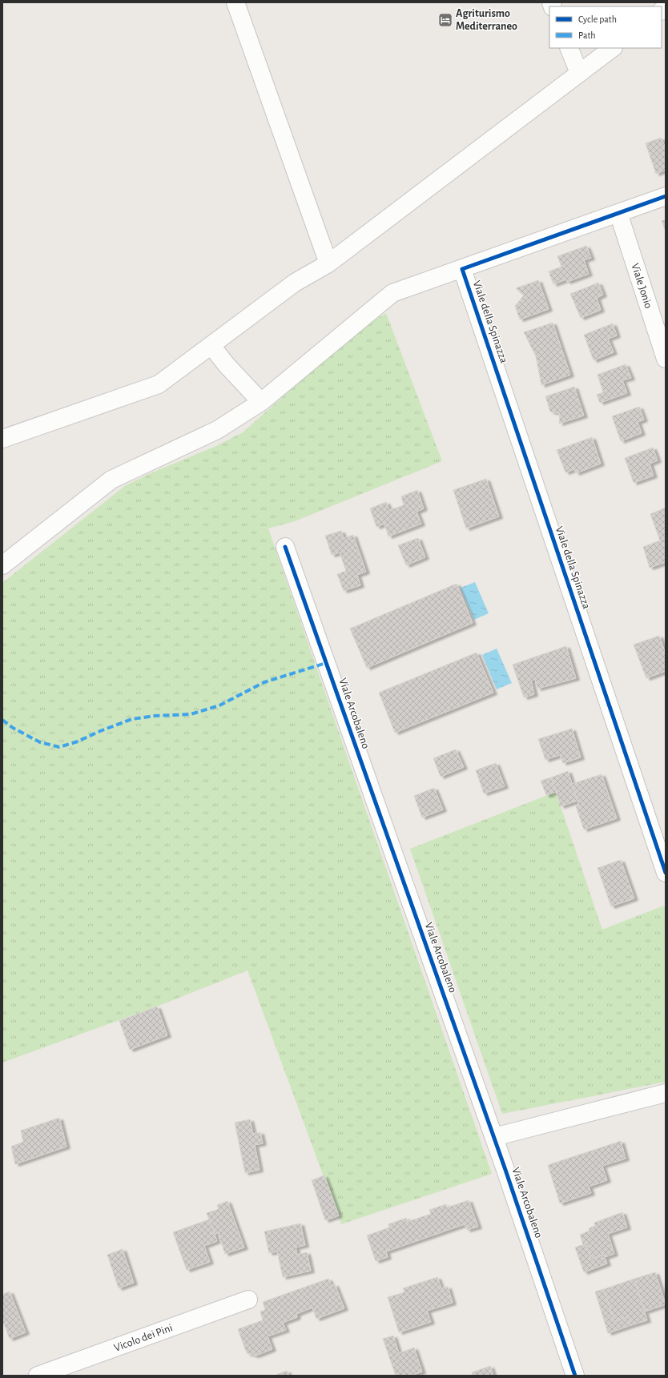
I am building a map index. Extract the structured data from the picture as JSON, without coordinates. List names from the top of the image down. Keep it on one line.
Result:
{"streets":{"street":["Viale Jonio","Viale della Spinazza","Viale Arcobaleno","Vicolo dei Pini"]},"places":{"hotel":["Agriturismo Mediterraneo"]},"legend":["Cycle path","Path"]}
